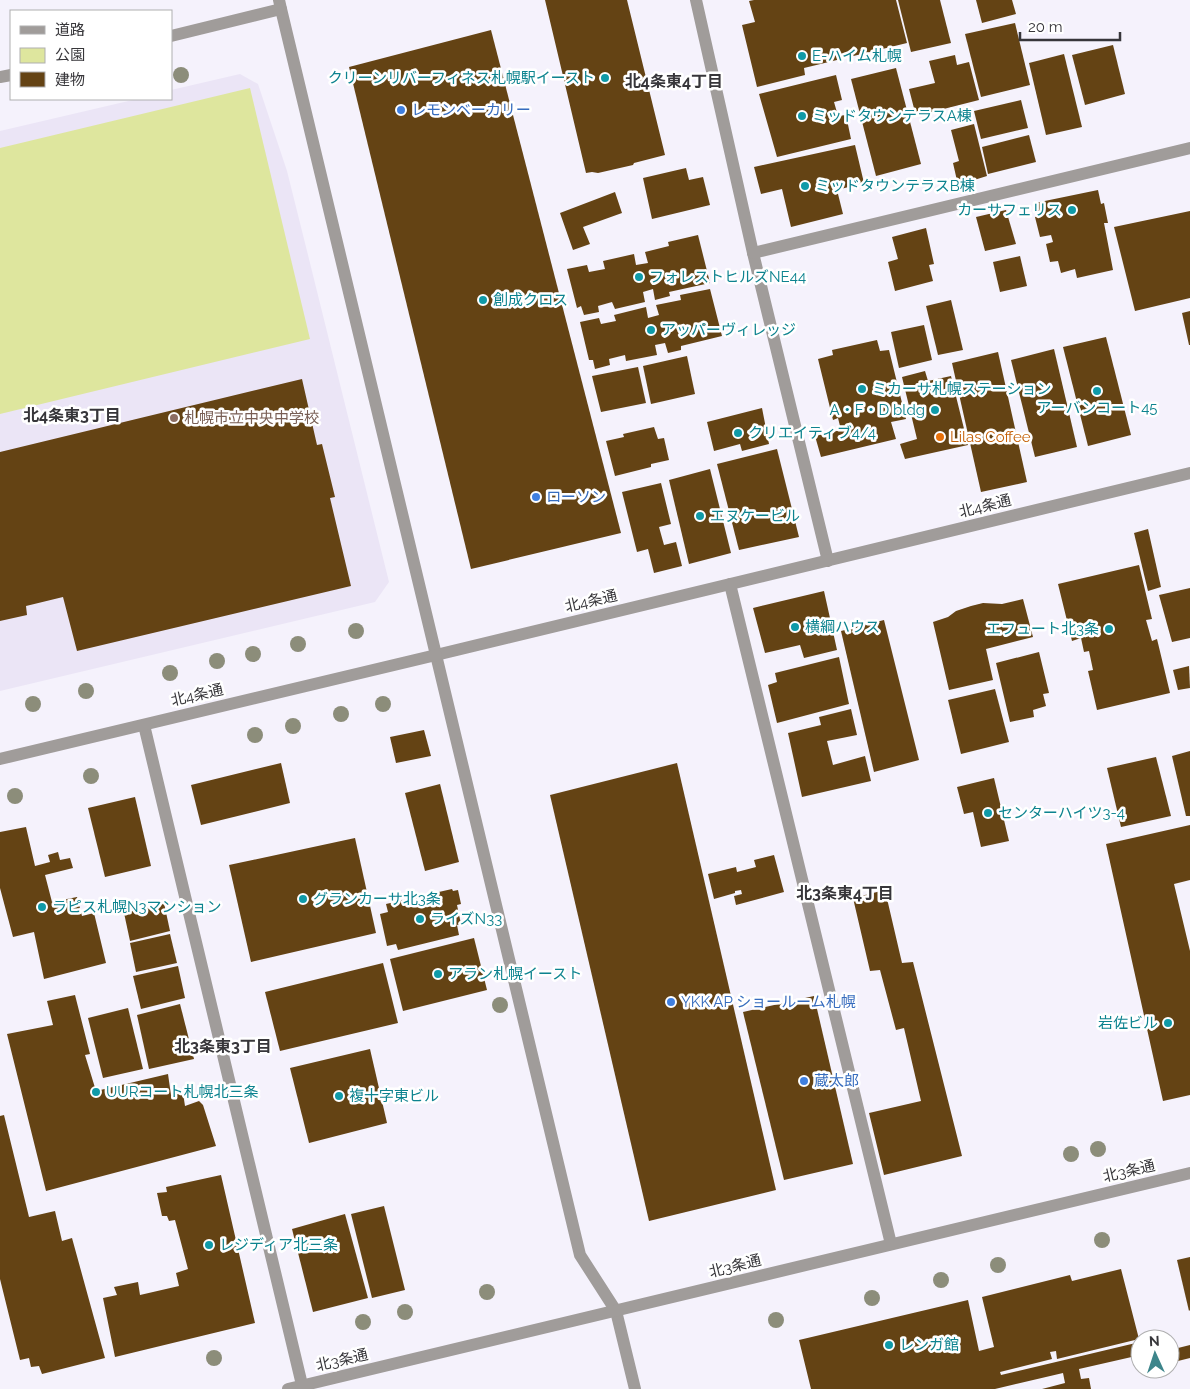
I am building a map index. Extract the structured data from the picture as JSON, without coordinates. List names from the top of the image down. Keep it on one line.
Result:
{"streets":{"street":["北4条通","北3条通"]},"districts":["北4条東4丁目","北4条東3丁目","北3条東4丁目","北3条東3丁目"],"places":["E-ハイム札幌","クリーンリバーフィネス札幌駅イースト","レモンベーカリー","ミッドタウンテラスA棟","ミッドタウンテラスB棟","カーサフェリス","フォレストヒルズNE44","創成クロス","アッパーヴィレッジ","ミカーサ札幌ステーション","アーバンコート45","A・F・D bldg","札幌市立中央中学校","クリエイティブ4/4","Lilas Coffee","ローソン","エヌケービル","横綱ハウス","エフュート北3条","センターハイツ3-4","グランカーサ北3条","ラピス札幌N3マンション","ライズN33","アラン札幌イースト","YKK AP ショールーム札幌","岩佐ビル","蔵太郎","UURコート札幌北三条","複十字東ビル","レジディア北三条","レンガ館"],"legend":["道路","公園","建物"],"scale_bar":"20 m","north":"top"}
